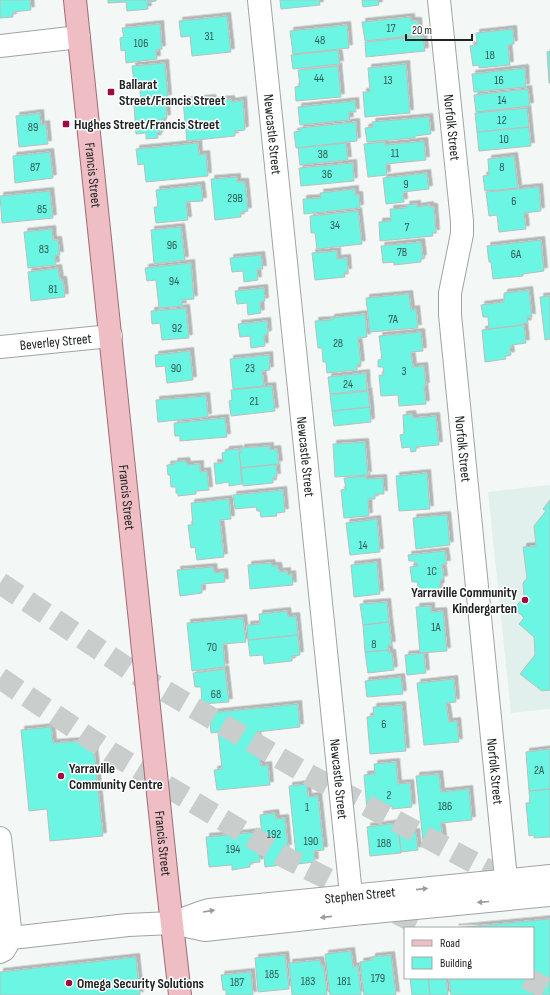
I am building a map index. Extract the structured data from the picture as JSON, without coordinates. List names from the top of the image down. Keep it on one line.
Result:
{"streets":{"main road":["Francis Street"],"street":["Norfolk Street","Newcastle Street","Beverley Street","Stephen Street"]},"crossings":[["Norfolk Street","Stephen Street"],["Newcastle Street","Stephen Street"],["Francis Street","Beverley Street"],["Francis Street","Stephen Street"]],"places":{"transit":["Ballarat Street/Francis Street","Hughes Street/Francis Street"],"other":["Yarraville Community Kindergarten","Yarraville Community Centre","Omega Security Solutions"]},"house_numbers":["17","31","48","106","18","44","13","16","14","12","89","10","11","38","87","8","36","9","29B","6","85","34","7","96","83","7B","6A","94","81","7A","92","28","90","23","3","24","21","14","1C","1A","8","70","68","6","2A","2","186","1","192","190","188","194","185","179","183","181","187"],"legend":["Road","Building"],"scale_bar":"20 m"}
